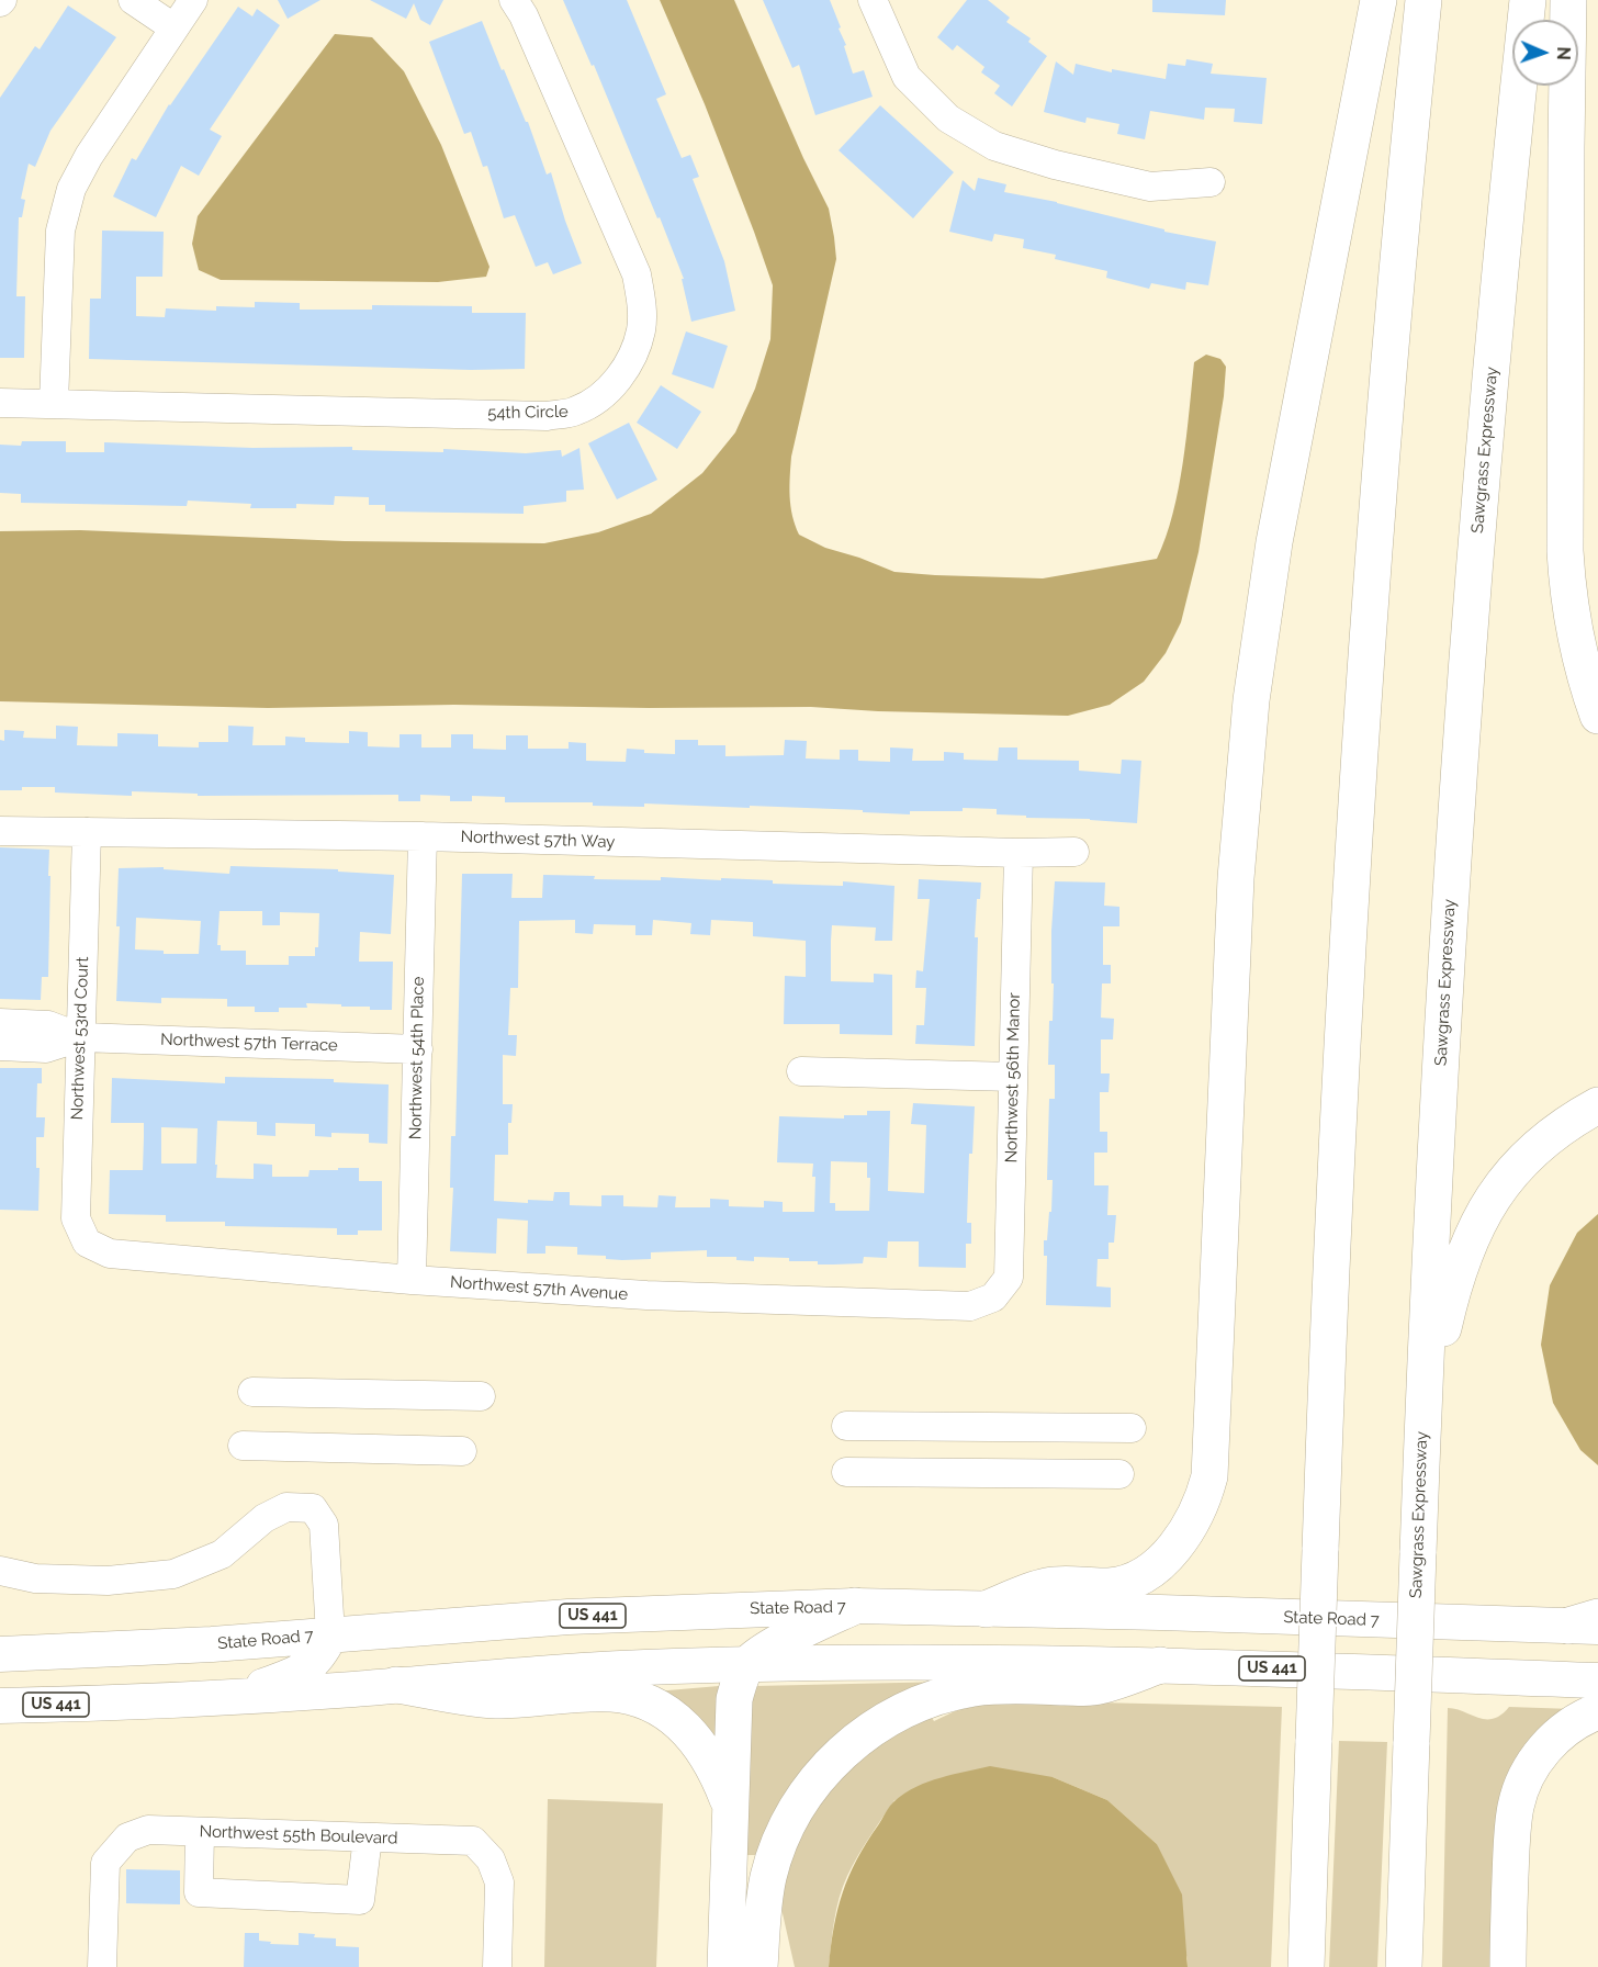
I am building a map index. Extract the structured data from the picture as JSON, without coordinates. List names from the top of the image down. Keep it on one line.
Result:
{"streets":{"highway":["Sawgrass Expressway"],"main road":["State Road 7","US 441"],"street":["54th Circle","Northwest 57th Way","Northwest 53rd Court","Northwest 57th Terrace","Northwest 54th Place","Northwest 56th Manor","Northwest 57th Avenue","Northwest 55th Boulevard"]},"crossings":[["Northwest 57th Way","Northwest 53rd Court"],["Northwest 57th Way","Northwest 54th Place"],["Northwest 57th Way","Northwest 56th Manor"],["Northwest 53rd Court","Northwest 57th Terrace"],["Northwest 53rd Court","Northwest 57th Avenue"],["Northwest 57th Terrace","Northwest 54th Place"],["Northwest 54th Place","Northwest 57th Avenue"],["Northwest 56th Manor","Northwest 57th Avenue"]],"north":"right"}
